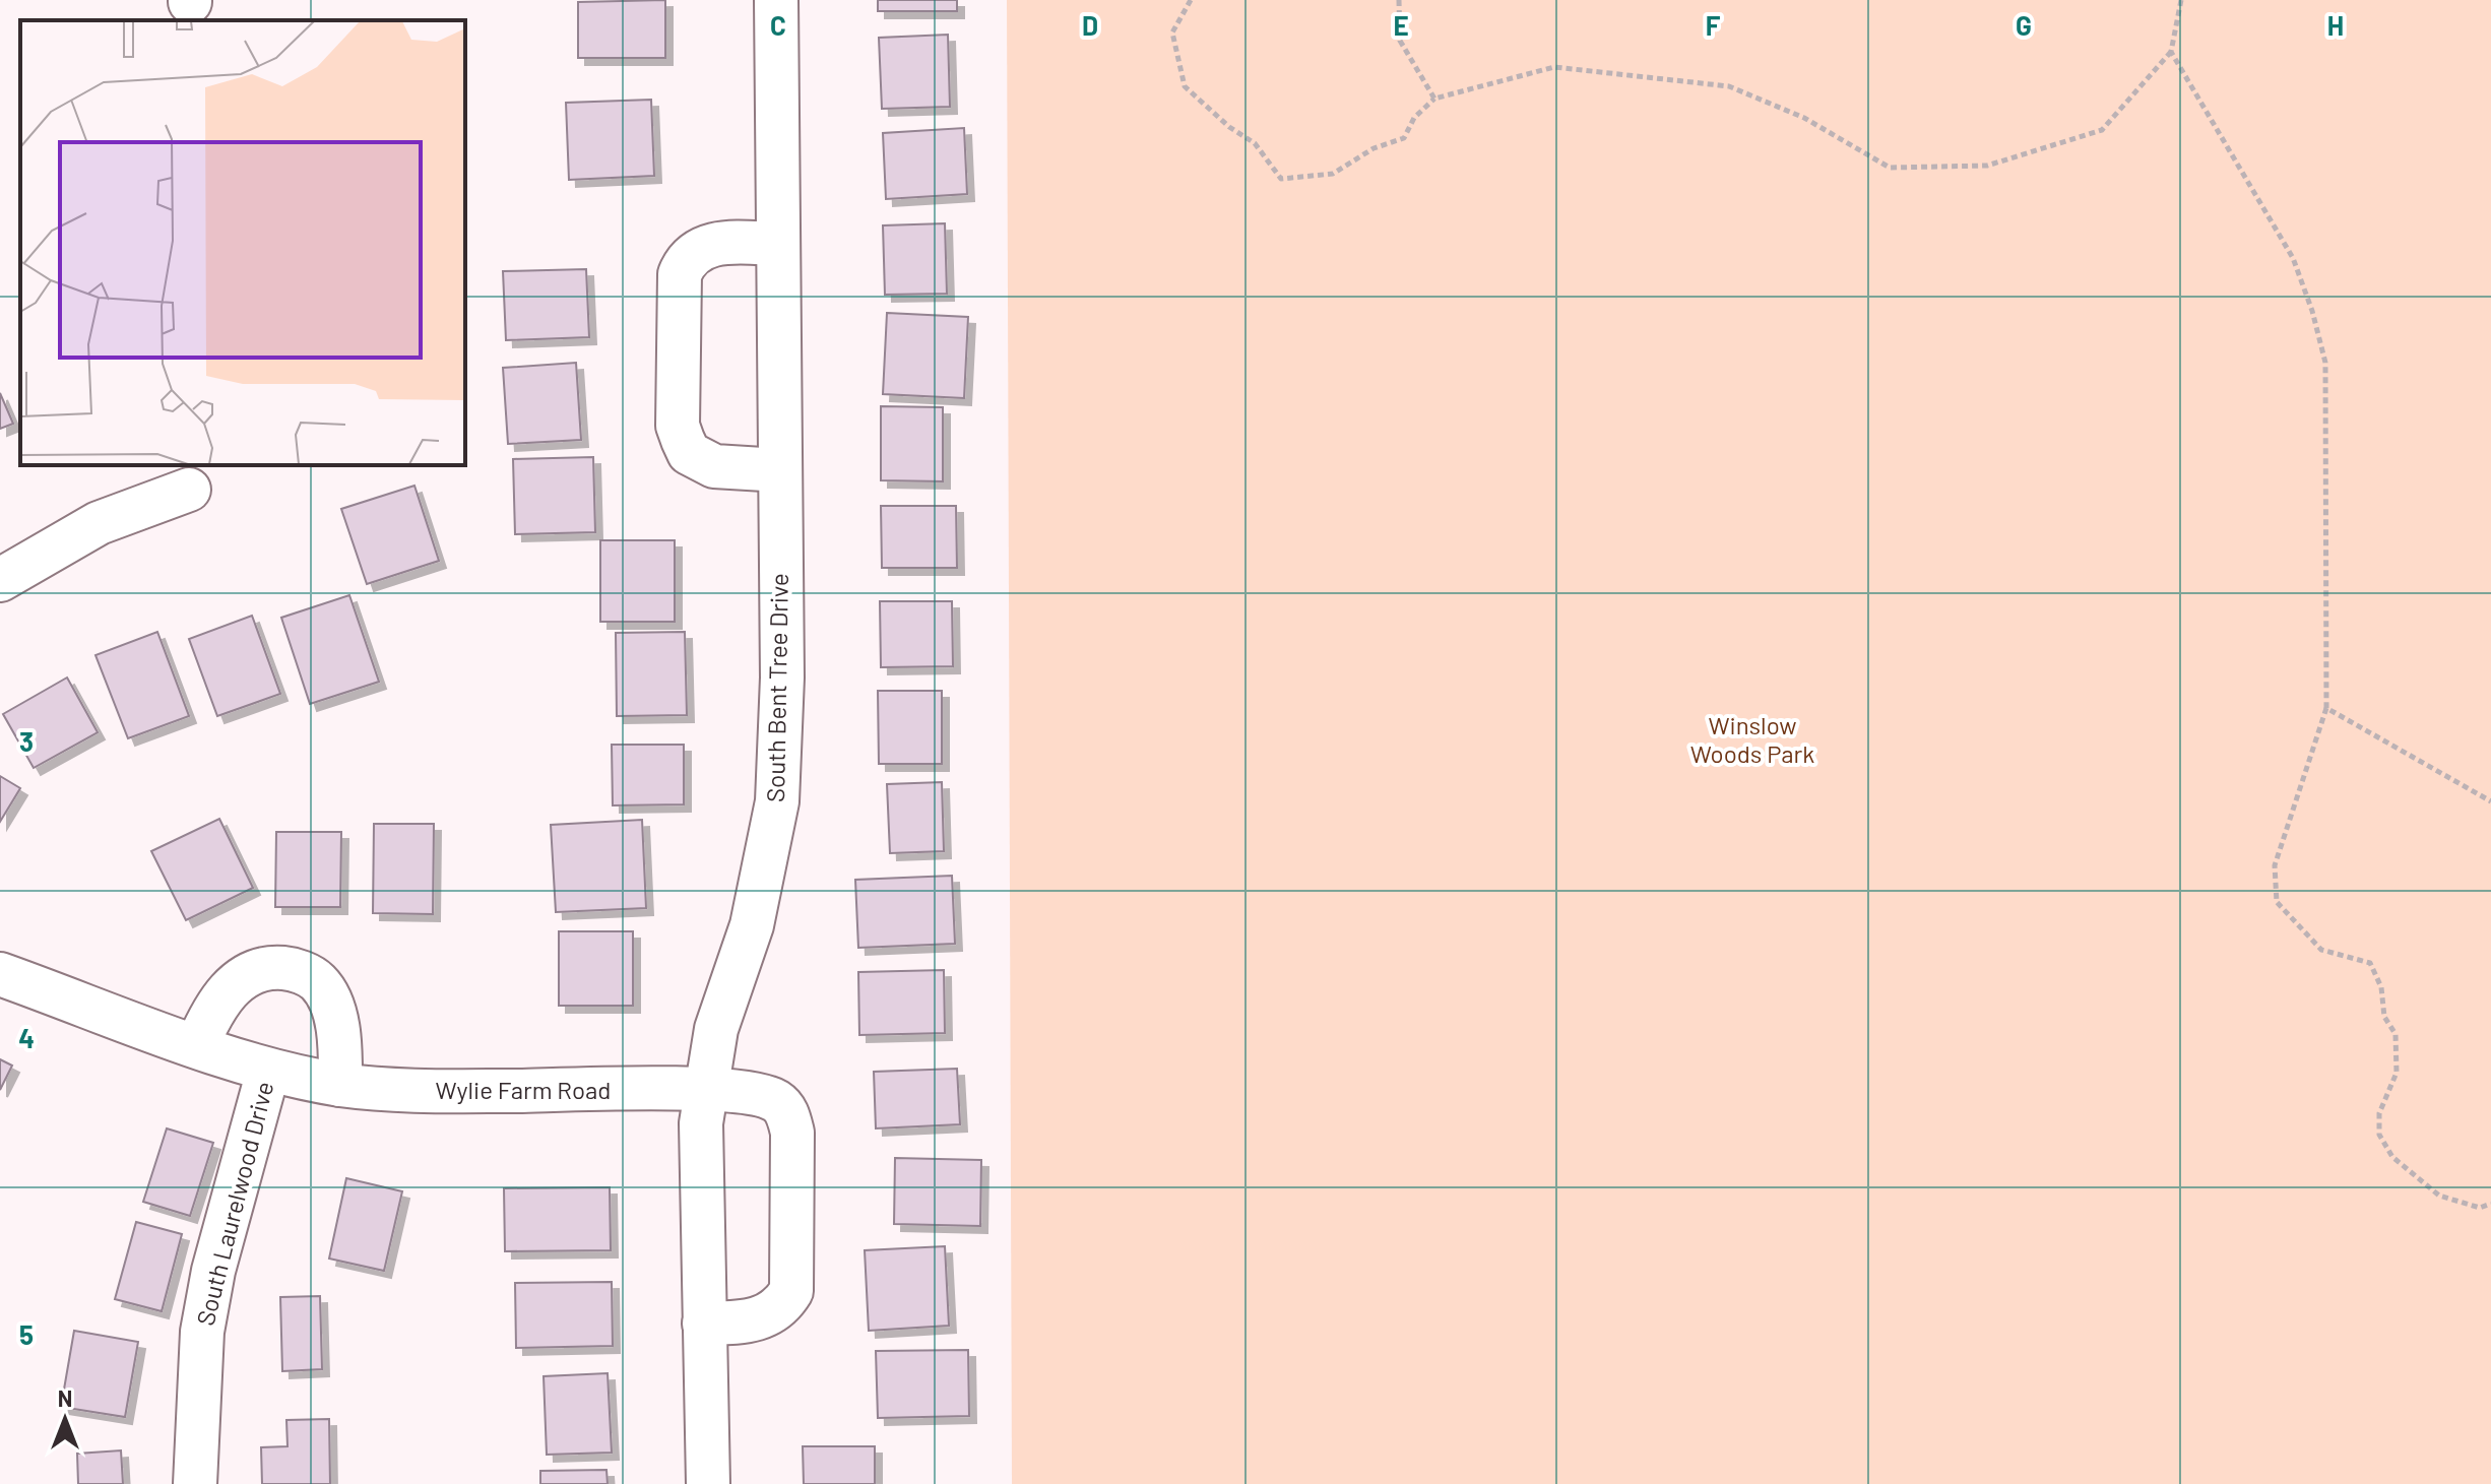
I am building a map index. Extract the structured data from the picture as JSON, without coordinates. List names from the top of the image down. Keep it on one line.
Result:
{"streets":{"street":["South Bent Tree Drive","Wylie Farm Road","South Laurelwood Drive"]},"crossings":[["South Bent Tree Drive","Wylie Farm Road"],["Wylie Farm Road","South Laurelwood Drive"]],"parks":["Winslow Woods Park"],"north":"top","grid":{"columns":["C","D","E","F","G","H"],"rows":["3","4","5"]}}
